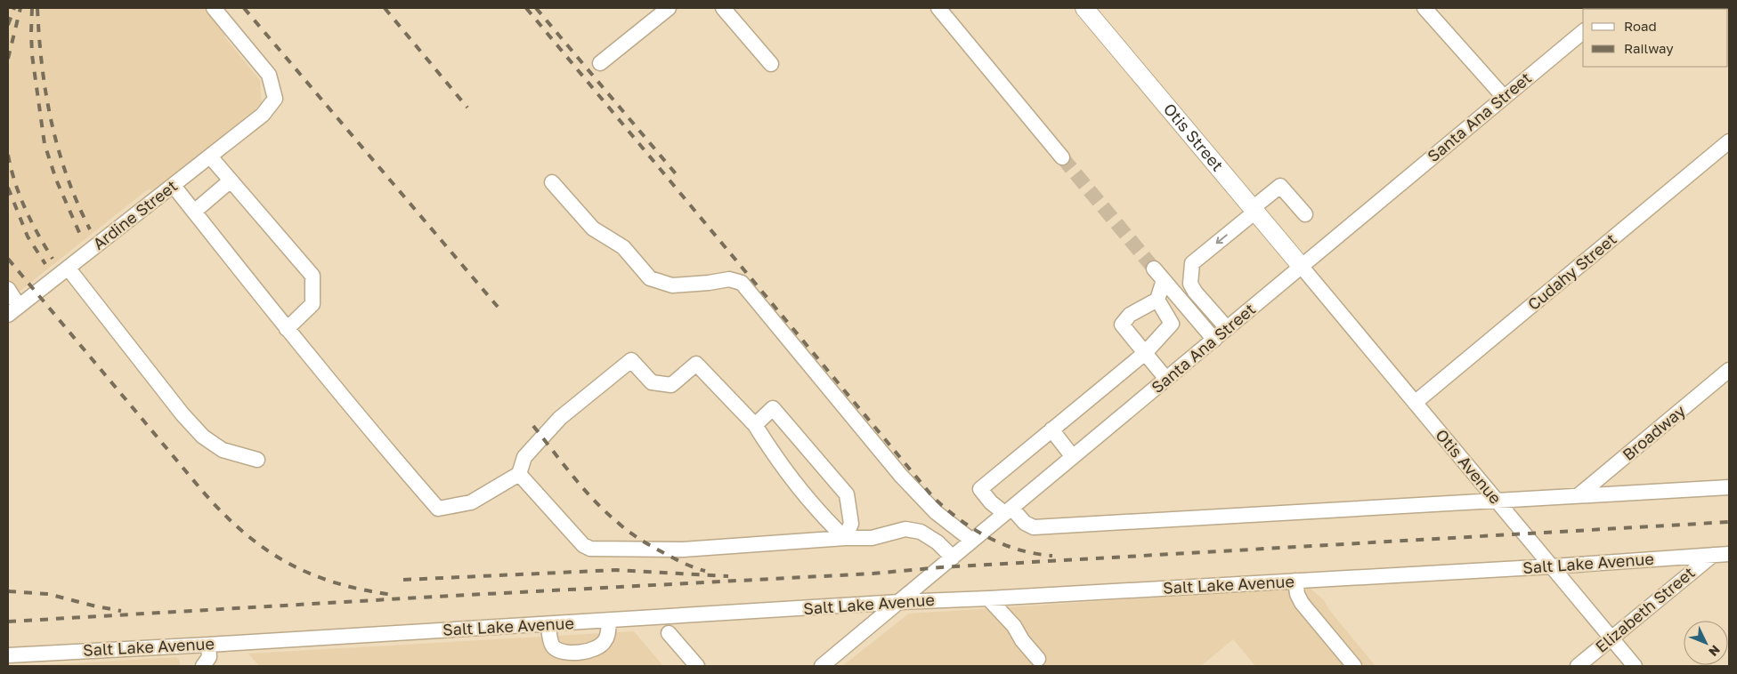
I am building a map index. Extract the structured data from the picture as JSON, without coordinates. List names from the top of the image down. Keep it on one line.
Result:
{"streets":{"main road":["Otis Street"],"street":["Santa Ana Street","Ardine Street","Cudahy Street","Broadway","Otis Avenue","Salt Lake Avenue","Elizabeth Street"]},"crossings":[["Santa Ana Street","Otis Street"],["Santa Ana Street","Otis Avenue"],["Santa Ana Street","Salt Lake Avenue"],["Otis Street","Otis Avenue"],["Cudahy Street","Otis Avenue"],["Otis Avenue","Salt Lake Avenue"],["Otis Avenue","Elizabeth Street"],["Salt Lake Avenue","Elizabeth Street"]],"legend":["Road","Railway"],"north":"bottom right"}
